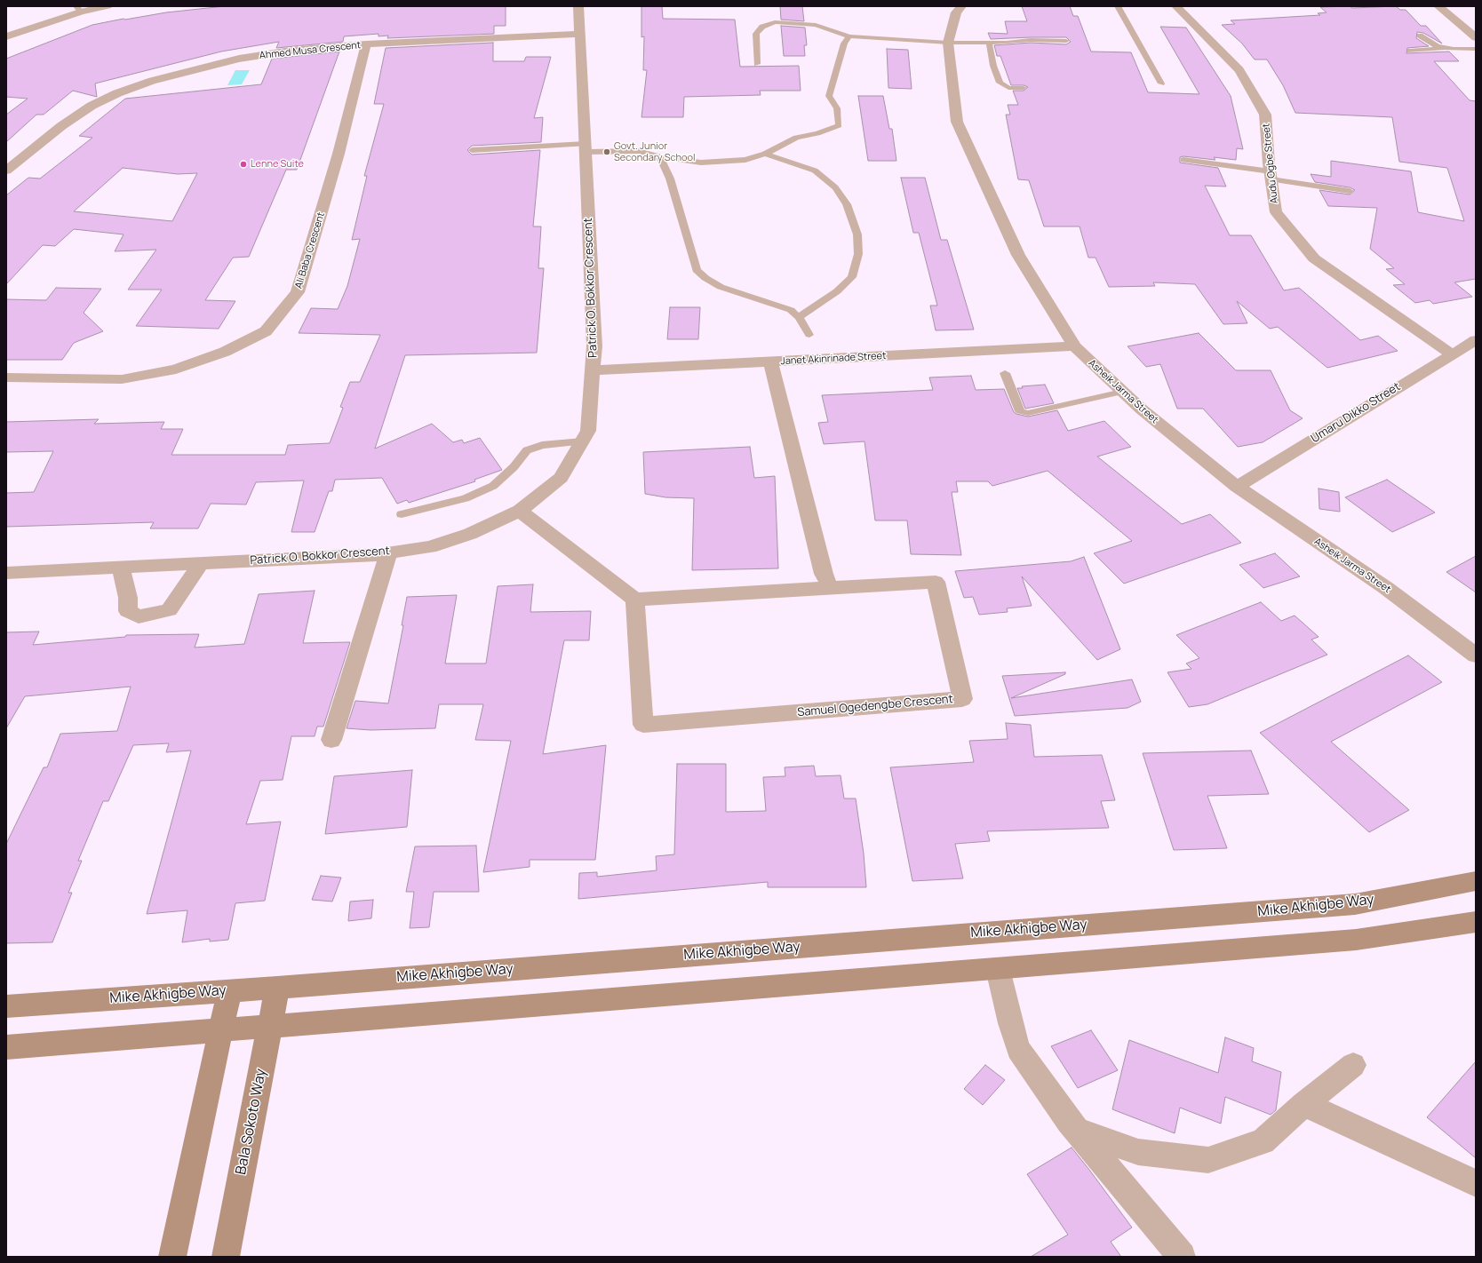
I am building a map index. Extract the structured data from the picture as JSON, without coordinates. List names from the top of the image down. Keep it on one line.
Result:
{"streets":{"street":["Ahmed Musa Crescent","Audu Ogbe Street","Ali Baba Crescent","Patrick O. Bokkor Crescent","Janet Akinrinade Street","Asheik Jarma Street","Umaru Dikko Street","Samuel Ogedengbe Crescent","Mike Akhigbe Way","Bala Sokoto Way"]},"crossings":[["Ahmed Musa Crescent","Ali Baba Crescent"],["Ahmed Musa Crescent","Patrick O. Bokkor Crescent"],["Audu Ogbe Street","Umaru Dikko Street"],["Patrick O. Bokkor Crescent","Janet Akinrinade Street"],["Janet Akinrinade Street","Asheik Jarma Street"],["Asheik Jarma Street","Umaru Dikko Street"],["Mike Akhigbe Way","Bala Sokoto Way"]],"places":["Govt. Junior Secondary School","Lenne Suite"]}
